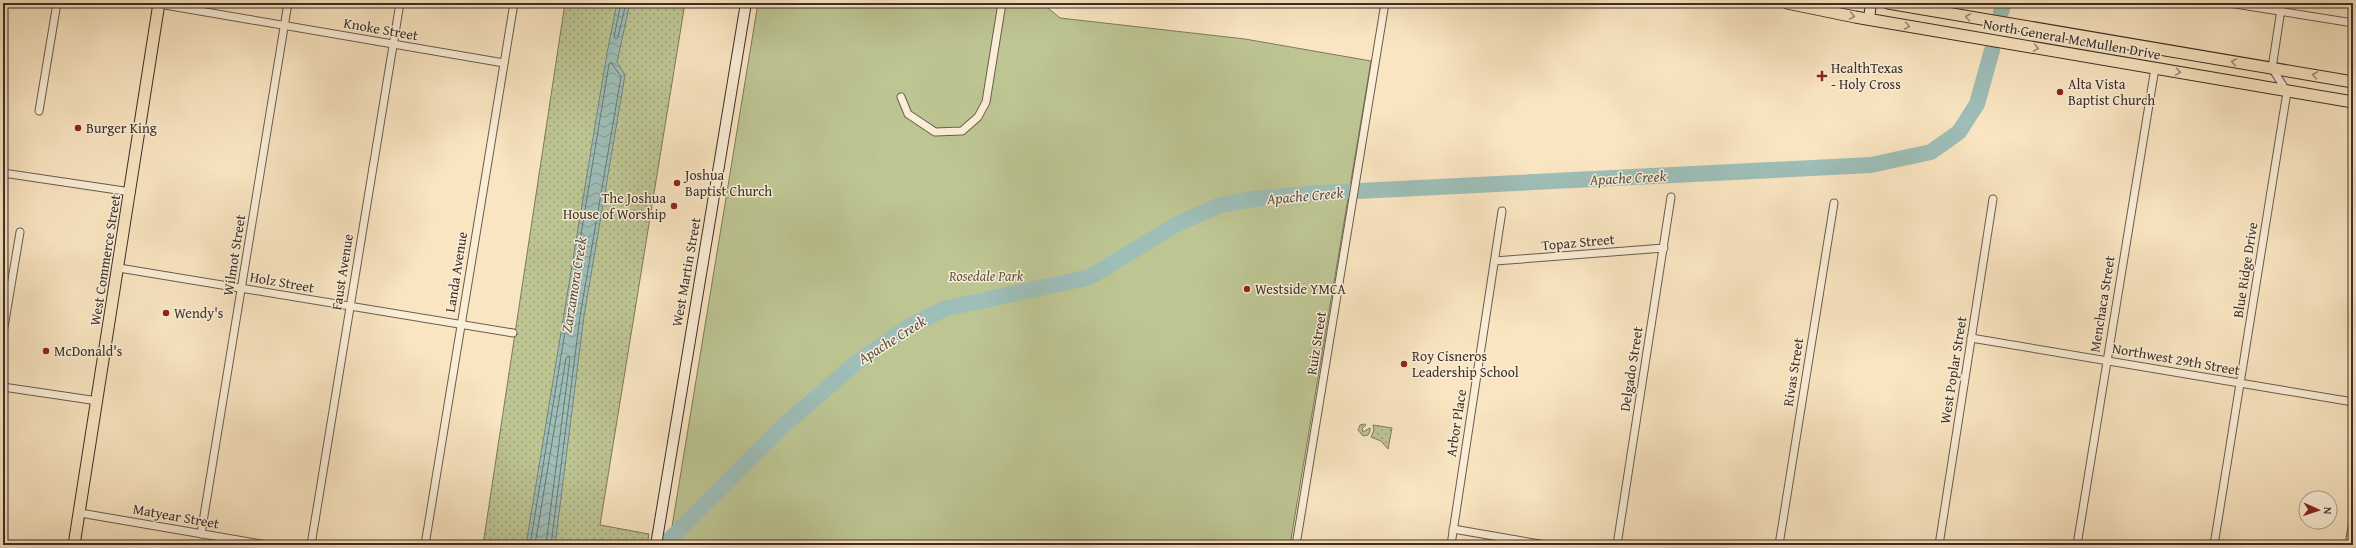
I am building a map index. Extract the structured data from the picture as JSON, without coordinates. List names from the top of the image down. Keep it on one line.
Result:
{"streets":{"main road":["North General McMullen Drive","West Commerce Street"],"street":["Knoke Street","Topaz Street","Wilmot Street","Blue Ridge Drive","Faust Avenue","Landa Avenue","West Martin Street","Holz Street","Menchaca Street","Ruiz Street","Northwest 29th Street","Delgado Street","West Poplar Street","Rivas Street","Arbor Place","Matyear Street"]},"crossings":[["Knoke Street","Wilmot Street"],["Knoke Street","West Commerce Street"],["Knoke Street","Faust Avenue"],["Knoke Street","Landa Avenue"],["North General McMullen Drive","Blue Ridge Drive"],["North General McMullen Drive","Menchaca Street"],["Topaz Street","Delgado Street"],["Topaz Street","Arbor Place"],["Wilmot Street","Holz Street"],["Wilmot Street","Matyear Street"],["West Commerce Street","Holz Street"],["West Commerce Street","Matyear Street"],["Blue Ridge Drive","Northwest 29th Street"],["Faust Avenue","Holz Street"],["Landa Avenue","Holz Street"],["Menchaca Street","Northwest 29th Street"],["Northwest 29th Street","West Poplar Street"]],"water":["Apache Creek","Zarzamora Creek"],"parks":["Rosedale Park"],"places":{"health":["HealthTexas - Holy Cross"],"other":["Alta Vista Baptist Church","Burger King","Joshua Baptist Church","The Joshua House of Worship","Westside YMCA","Wendy's","McDonald's","Roy Cisneros Leadership School"]},"north":"right"}
